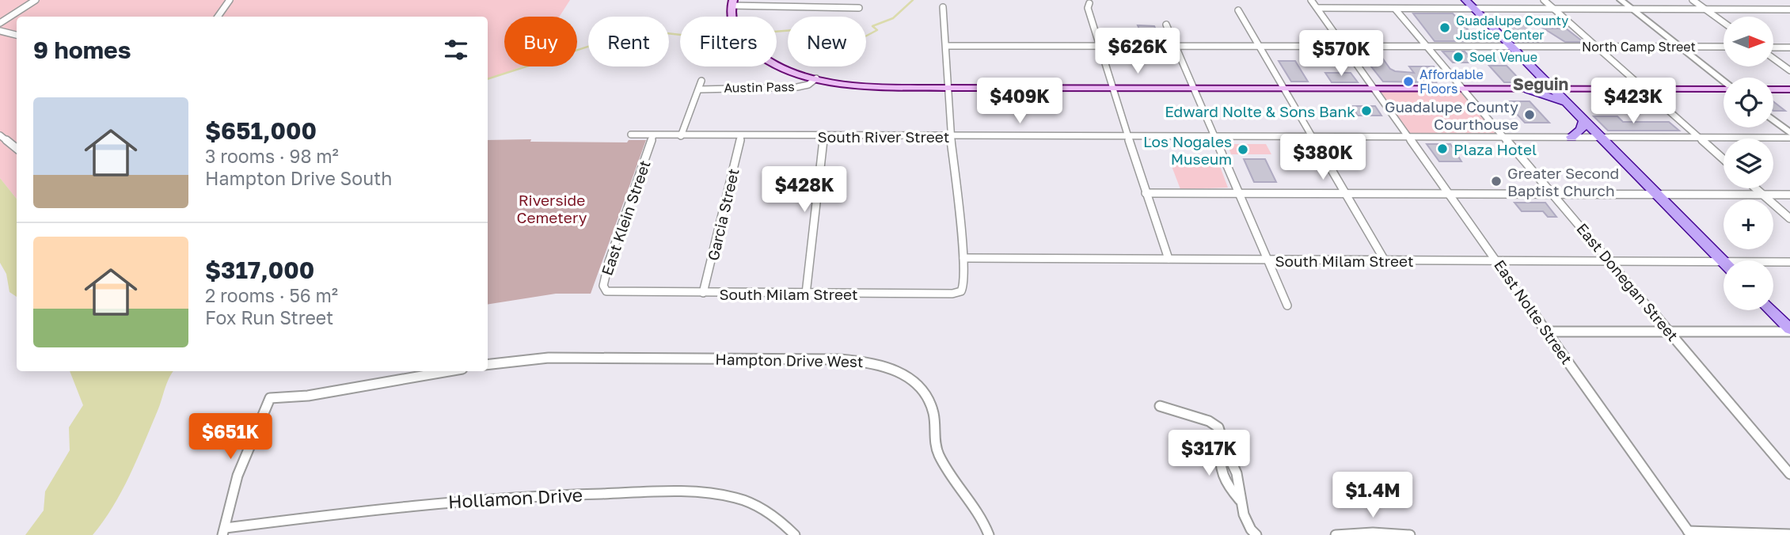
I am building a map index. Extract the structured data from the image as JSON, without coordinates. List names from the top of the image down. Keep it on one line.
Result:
{"streets":{"street":["North Camp Street","Austin Pass","South River Street","Garcia Street","East Klein Street","South Milam Street","East Donegan Street","East Nolte Street","Hampton Drive West","Hollamon Drive"]},"crossings":[["North Camp Street","East Donegan Street"],["North Camp Street","East Nolte Street"],["South River Street","Garcia Street"],["South River Street","East Klein Street"],["South River Street","East Donegan Street"],["South River Street","East Nolte Street"],["Garcia Street","South Milam Street"],["East Klein Street","South Milam Street"],["South Milam Street","East Donegan Street"],["South Milam Street","East Nolte Street"]],"districts":["Seguin"],"parks":["Riverside Cemetery"],"places":["Guadalupe County Justice Center","Soel Venue","Affordable Floors","Edward Nolte & Sons Bank","Guadalupe County Courthouse","Plaza Hotel","Los Nogales Museum","Greater Second Baptist Church"],"north":"right","page":{"map_buttons":["+","−"],"chip":["Buy","Rent","Filters","New"],"heading":"9 homes","price":["$626K","$570K","$409K","$423K","$380K","$428K","$651K","$317K","$1.4M"],"list":[{"name":"$651,000","note":"3 rooms · 98 m² · Hampton Drive South"},{"name":"$317,000","note":"2 rooms · 56 m² · Fox Run Street"}]}}
